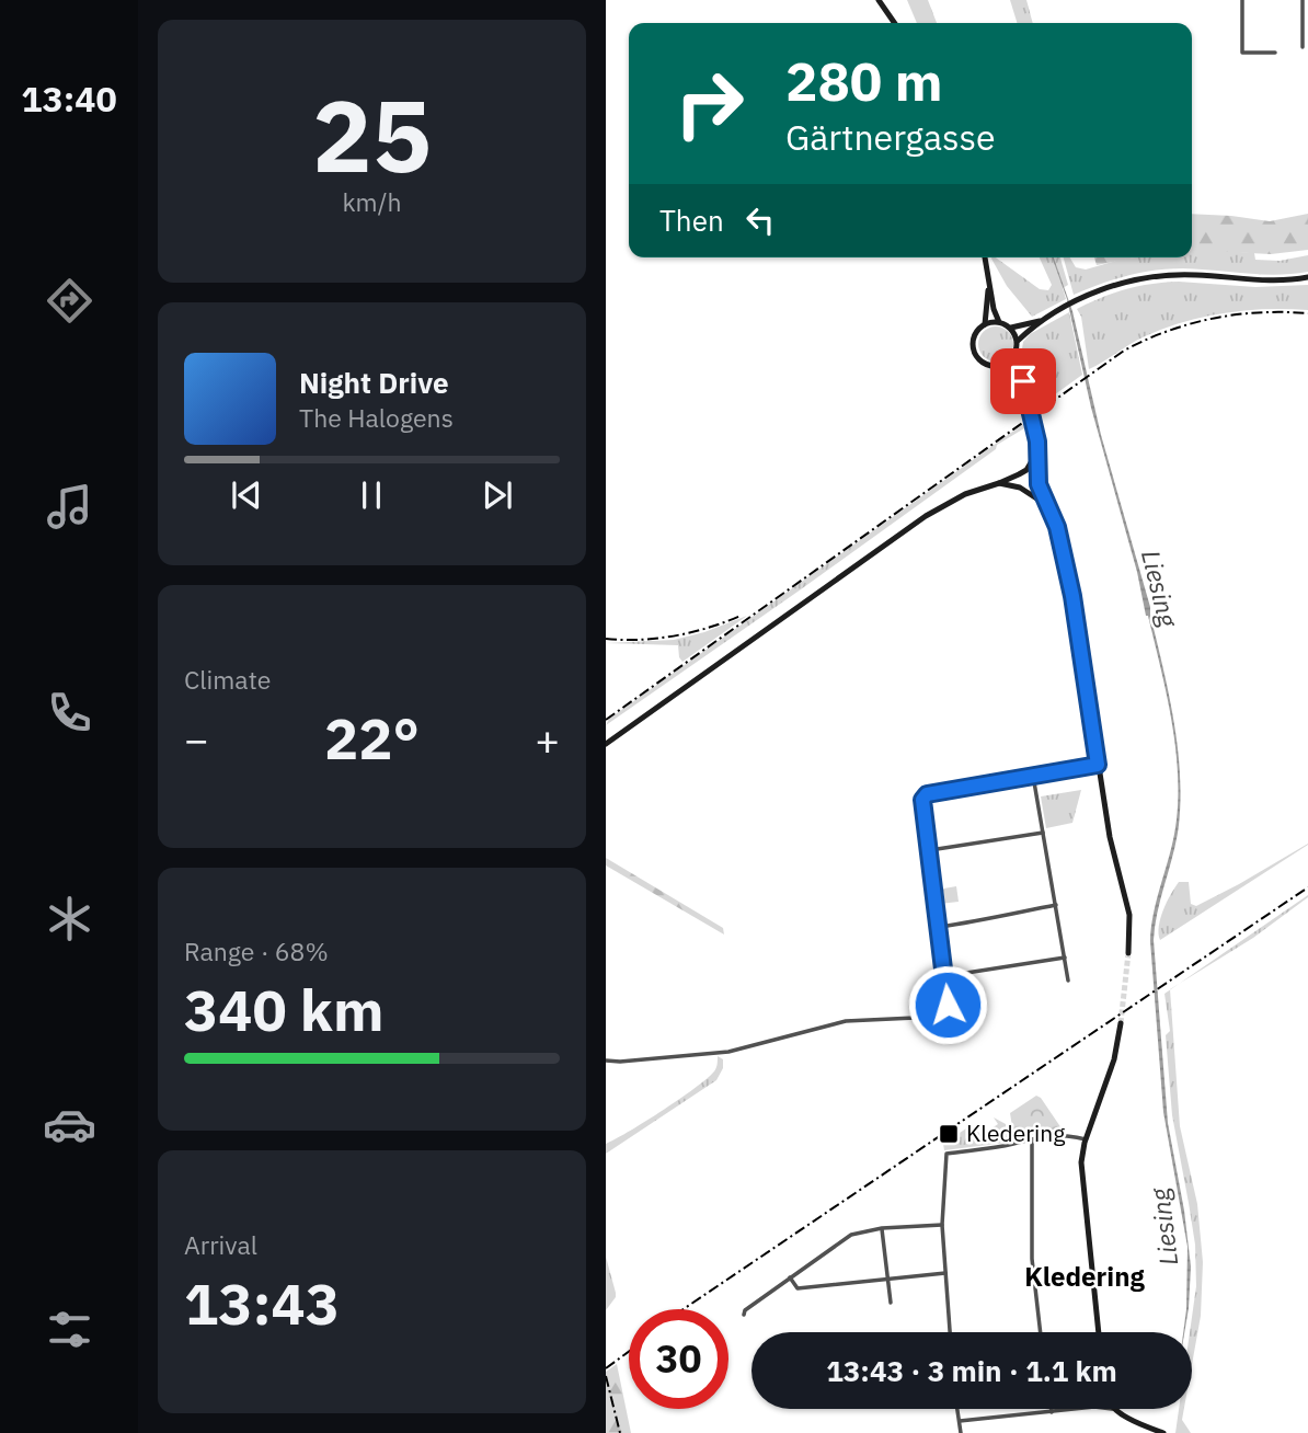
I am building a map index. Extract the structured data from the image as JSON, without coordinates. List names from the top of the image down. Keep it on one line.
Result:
{"districts":["Kledering"],"water":["Liesing"],"places":{"transit":["Kledering"]},"page":{"tabs":"13:40","tile":[["25","km/h"],"Climate",["Range · 68%","340 km"],["Arrival","13:43"]],"turn":["280 m","Gärtnergasse"],"then":"Then","song":["Night Drive","The Halogens"],"heat":["−","22°","+"],"limit":"30","trip":"13:43 · 3 min · 1.1 km"}}
